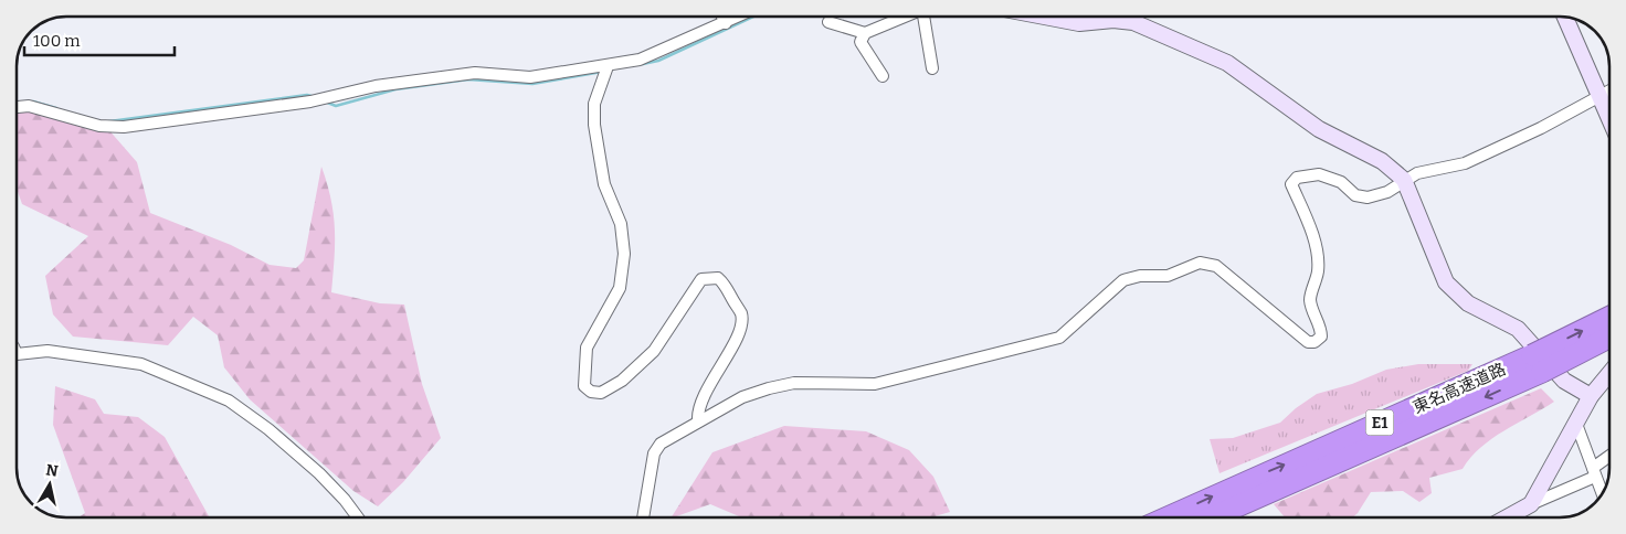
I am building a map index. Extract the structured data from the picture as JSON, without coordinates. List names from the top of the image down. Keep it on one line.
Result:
{"streets":{"highway":["東名高速道路","E1"]},"scale_bar":"100 m","north":"top"}
